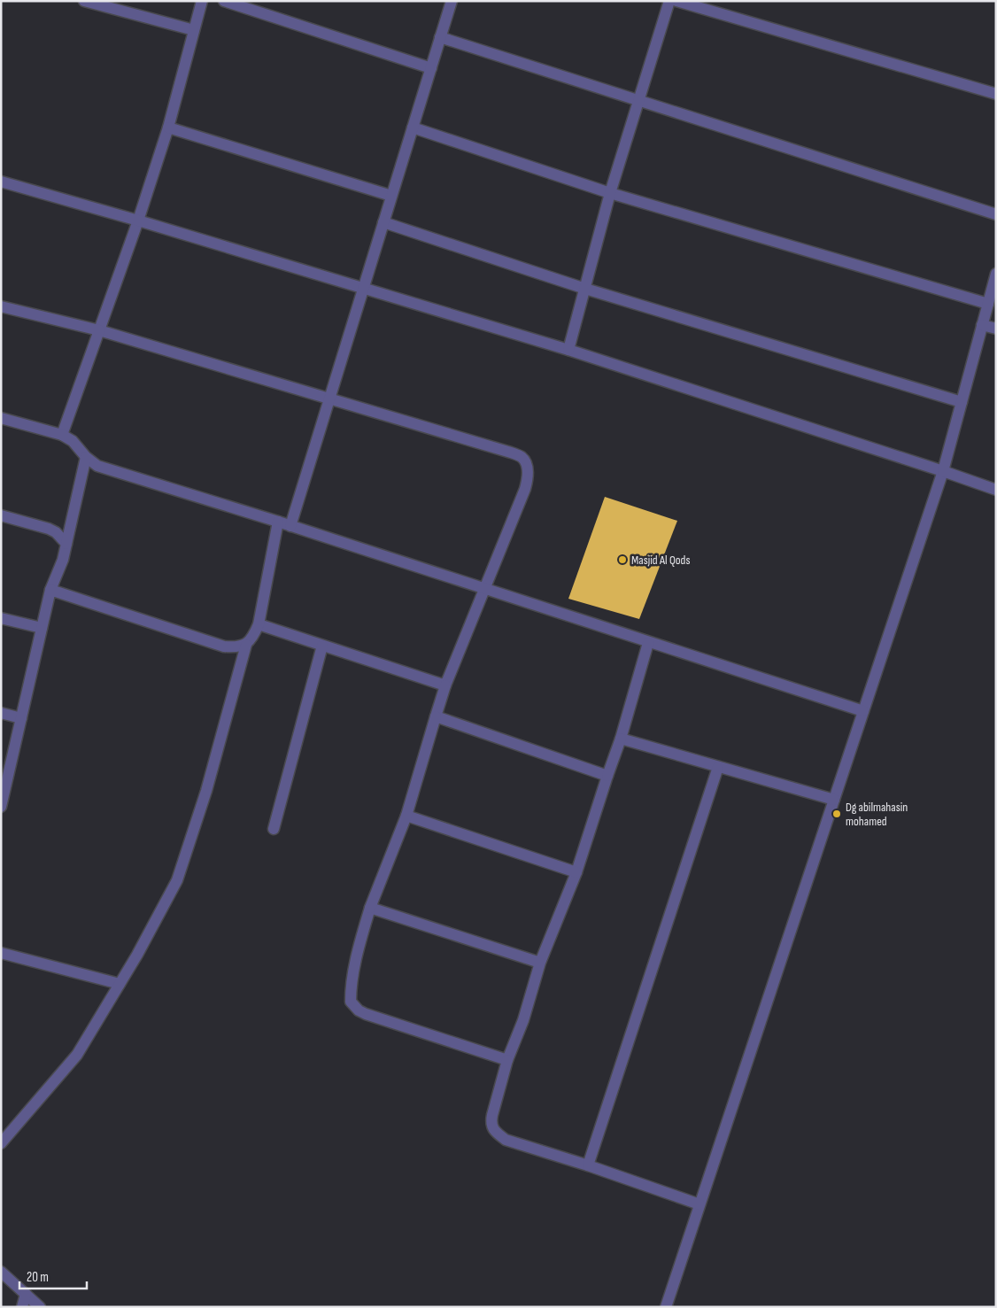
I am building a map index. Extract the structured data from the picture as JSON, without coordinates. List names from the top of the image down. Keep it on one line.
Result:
{"places":["Masjid Al Qods","Dg abilmahasin mohamed"],"scale_bar":"20 m"}
